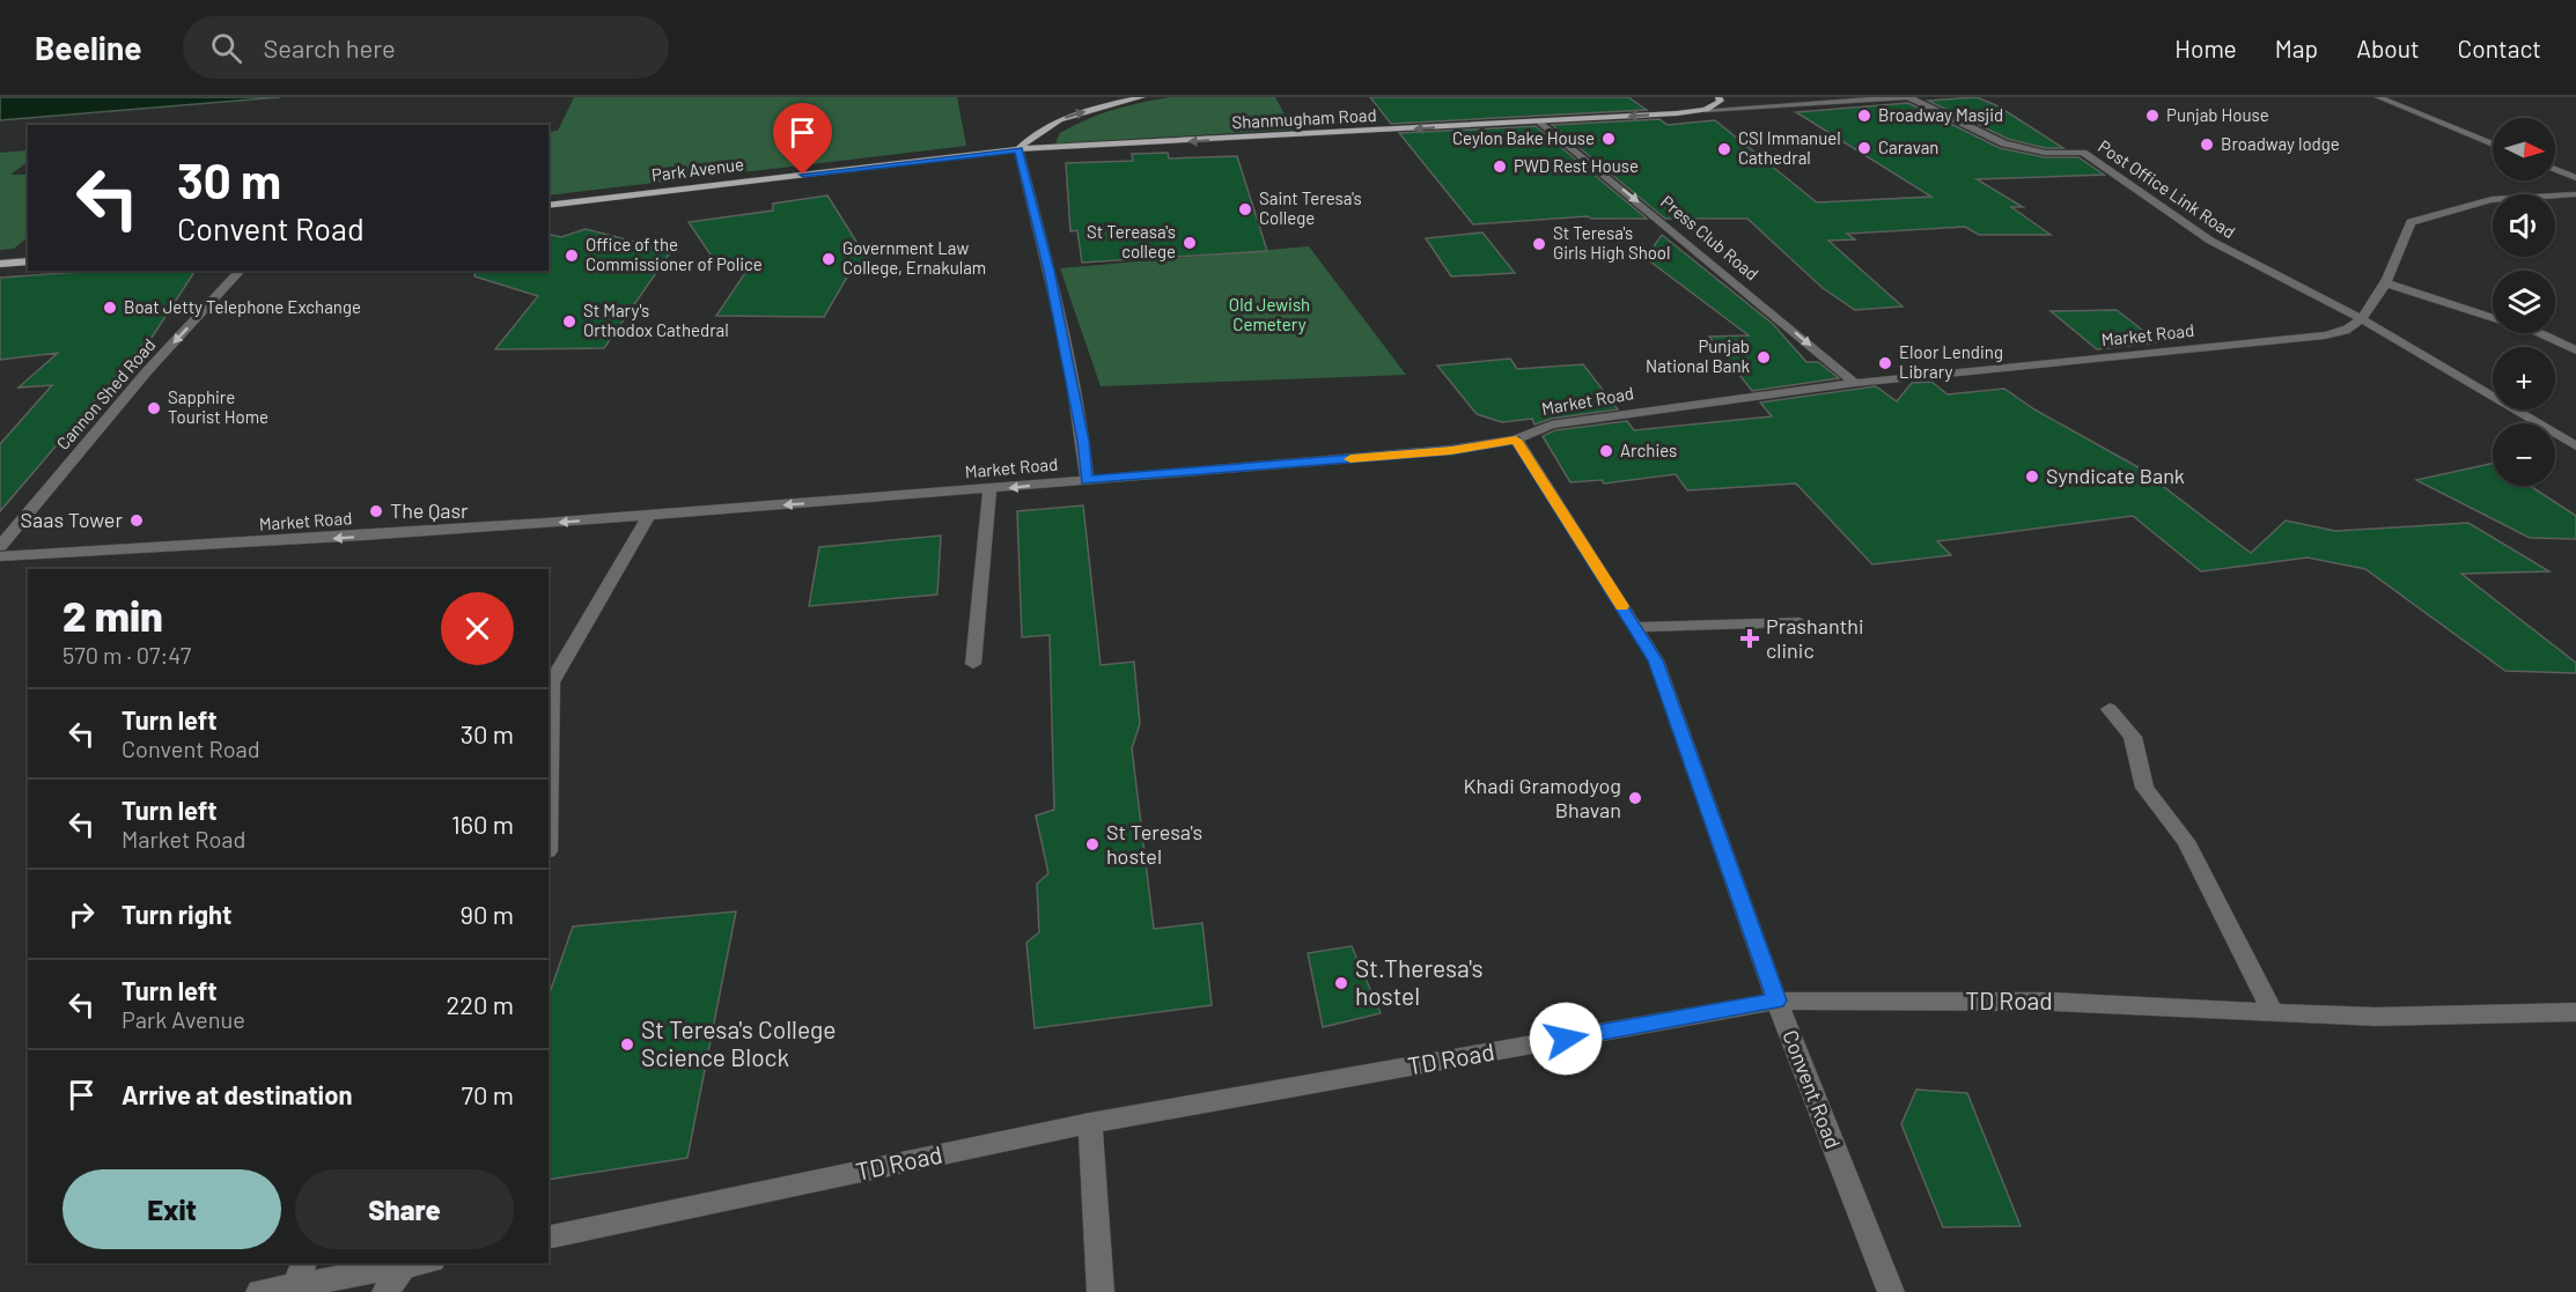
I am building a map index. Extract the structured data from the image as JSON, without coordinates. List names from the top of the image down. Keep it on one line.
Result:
{"streets":{"main road":["Shanmugham Road","Park Avenue"],"street":["Post Office Link Road","Press Club Road","Market Road","Cannon Shed Road","TD Road","Convent Road"]},"crossings":[["Shanmugham Road","Park Avenue"],["Shanmugham Road","Press Club Road"],["Post Office Link Road","Market Road"],["Press Club Road","Market Road"],["Market Road","Convent Road"],["TD Road","Convent Road"]],"one_way":["Shanmugham Road","Press Club Road","Market Road","Cannon Shed Road"],"parks":["Old Jewish Cemetery"],"places":{"other":["Broadway Masjid","Punjab House","Ceylon Bake House","Broadway lodge","Caravan","CSI Immanuel Cathedral","PWD Rest House","Saint Teresa's College","St Tereasa's college","St Teresa's Girls High Shool","Office of the Commissioner of Police","Government Law College, Ernakulam","Boat Jetty Telephone Exchange","St Mary's Orthodox Cathedral","Punjab National Bank","Eloor Lending Library","Sapphire Tourist Home","Archies","Syndicate Bank","The Qasr","Saas Tower","Khadi Gramodyog Bhavan","St Teresa's hostel","St.Theresa's hostel","St Teresa's College Science Block"],"health":["Prashanthi clinic"]},"north":"right","page":{"header":"Beeline","search":"Search here","nav":["Home","Map","About","Contact"],"map_buttons":["+","−"],"turn":["30 m","Convent Road"],"heading":["2 min","570 m · 07:47"],"list":[{"name":"Turn left","note":"Convent Road","value":"30 m"},{"name":"Turn left","note":"Market Road","value":"160 m"},{"name":"Turn right","value":"90 m"},{"name":"Turn left","note":"Park Avenue","value":"220 m"},{"name":"Arrive at destination","value":"70 m"}],"buttons":["Exit","Share"]}}
